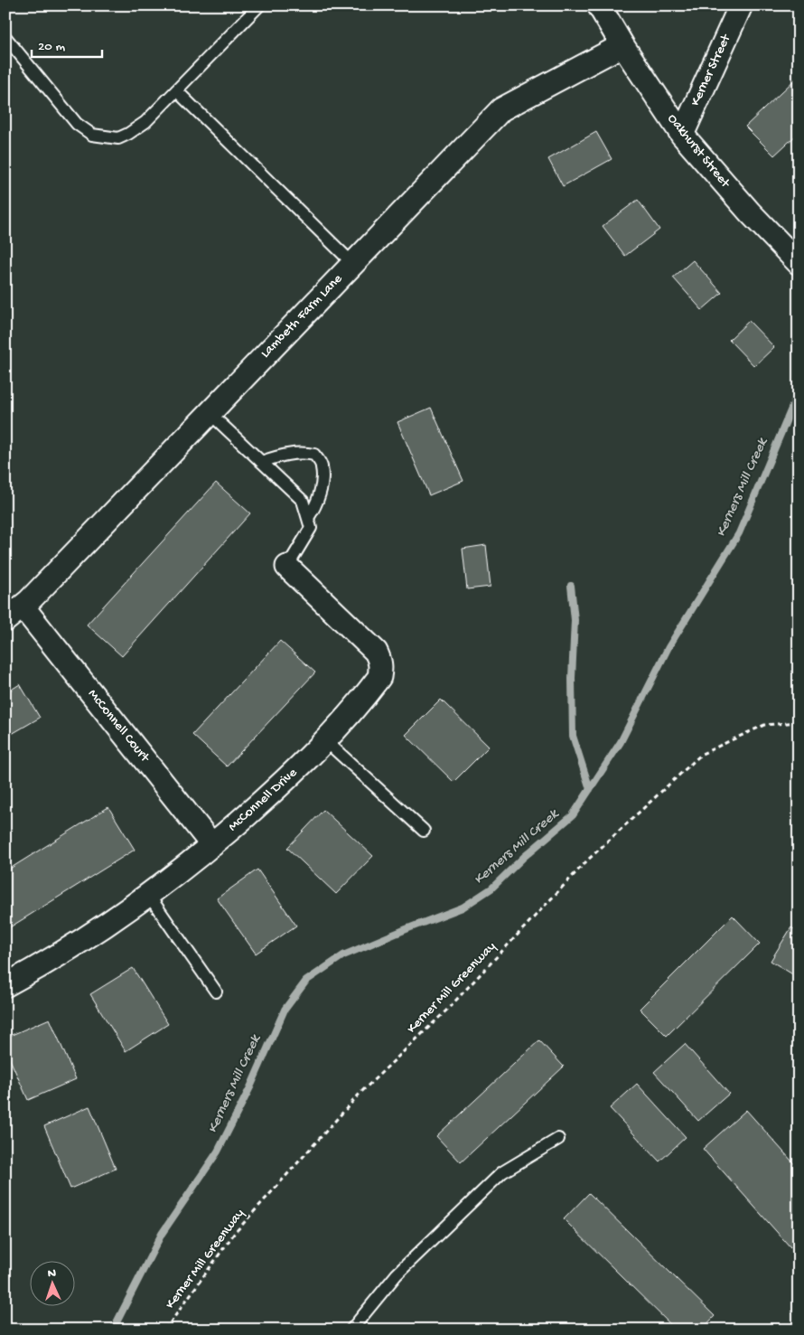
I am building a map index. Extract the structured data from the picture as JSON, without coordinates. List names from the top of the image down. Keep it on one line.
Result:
{"streets":{"street":["Kerner Street","Oakhurst Street","Lambeth Farm Lane","McConnell Court","McConnell Drive"],"path":["Kerner Mill Greenway"]},"crossings":[["Kerner Street","Oakhurst Street"],["Oakhurst Street","Lambeth Farm Lane"],["Lambeth Farm Lane","McConnell Court"],["McConnell Court","McConnell Drive"]],"water":["Kerners Mill Creek"],"scale_bar":"20 m","north":"top"}
